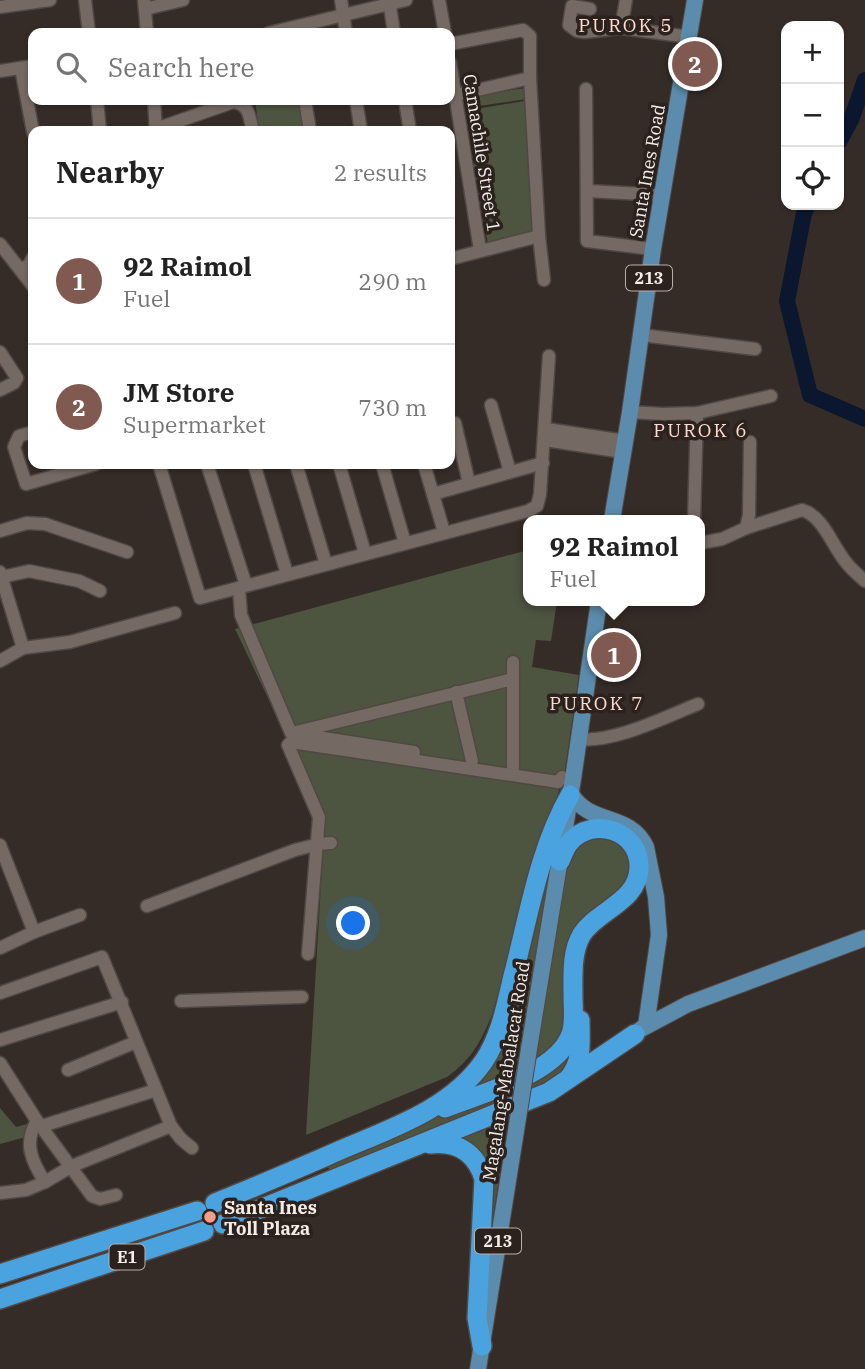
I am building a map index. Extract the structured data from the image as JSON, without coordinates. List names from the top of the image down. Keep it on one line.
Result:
{"streets":{"highway":["E1"],"main road":["Santa Ines Road","213","Magalang-Mabalacat Road"],"street":["Camachile Street 1"]},"crossings":[["Santa Ines Road","213"],["213","Magalang-Mabalacat Road"]],"districts":["PUROK 5","PUROK 6","PUROK 7"],"places":["Santa Ines Toll Plaza"],"page":{"map_buttons":["+","−"],"search":"Search here","pins":["2","1"],"heading":["Nearby","2 results"],"list":[{"mark":"1","name":"92 Raimol","note":"Fuel","value":"290 m"},{"mark":"2","name":"JM Store","note":"Supermarket","value":"730 m"}],"popup":["92 Raimol","Fuel"]}}
